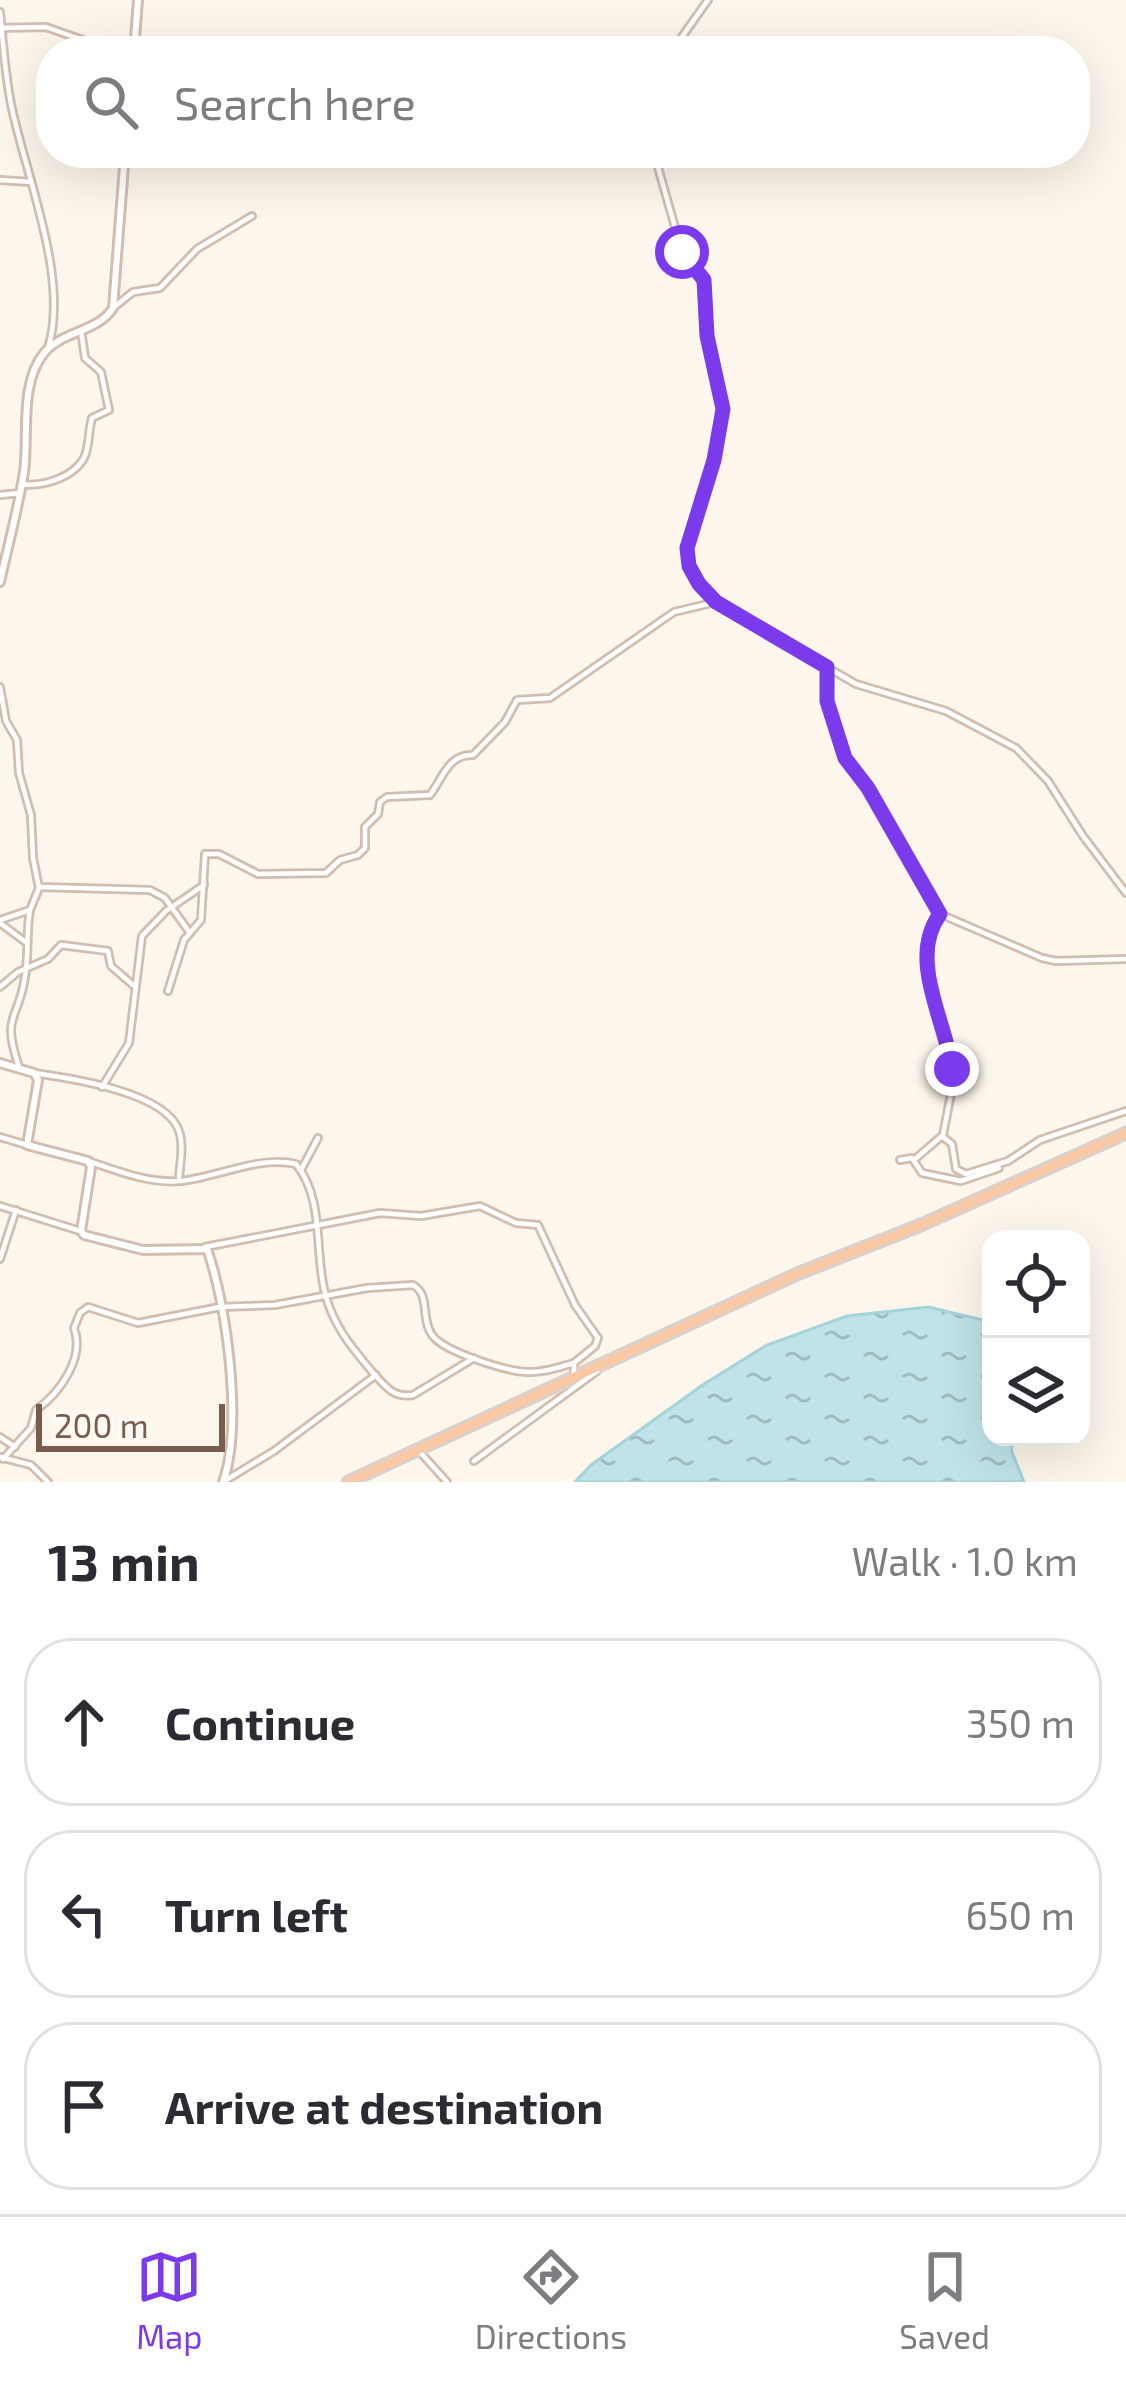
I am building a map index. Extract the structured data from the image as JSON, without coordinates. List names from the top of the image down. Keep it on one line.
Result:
{"scale_bar":"200 m","page":{"search":"Search here","scale":"200 m","heading":["13 min","Walk · 1.0 km"],"list":[["Continue","350 m"],["Turn left","650 m"],"Arrive at destination"],"nav":["Map","Directions","Saved"]}}
